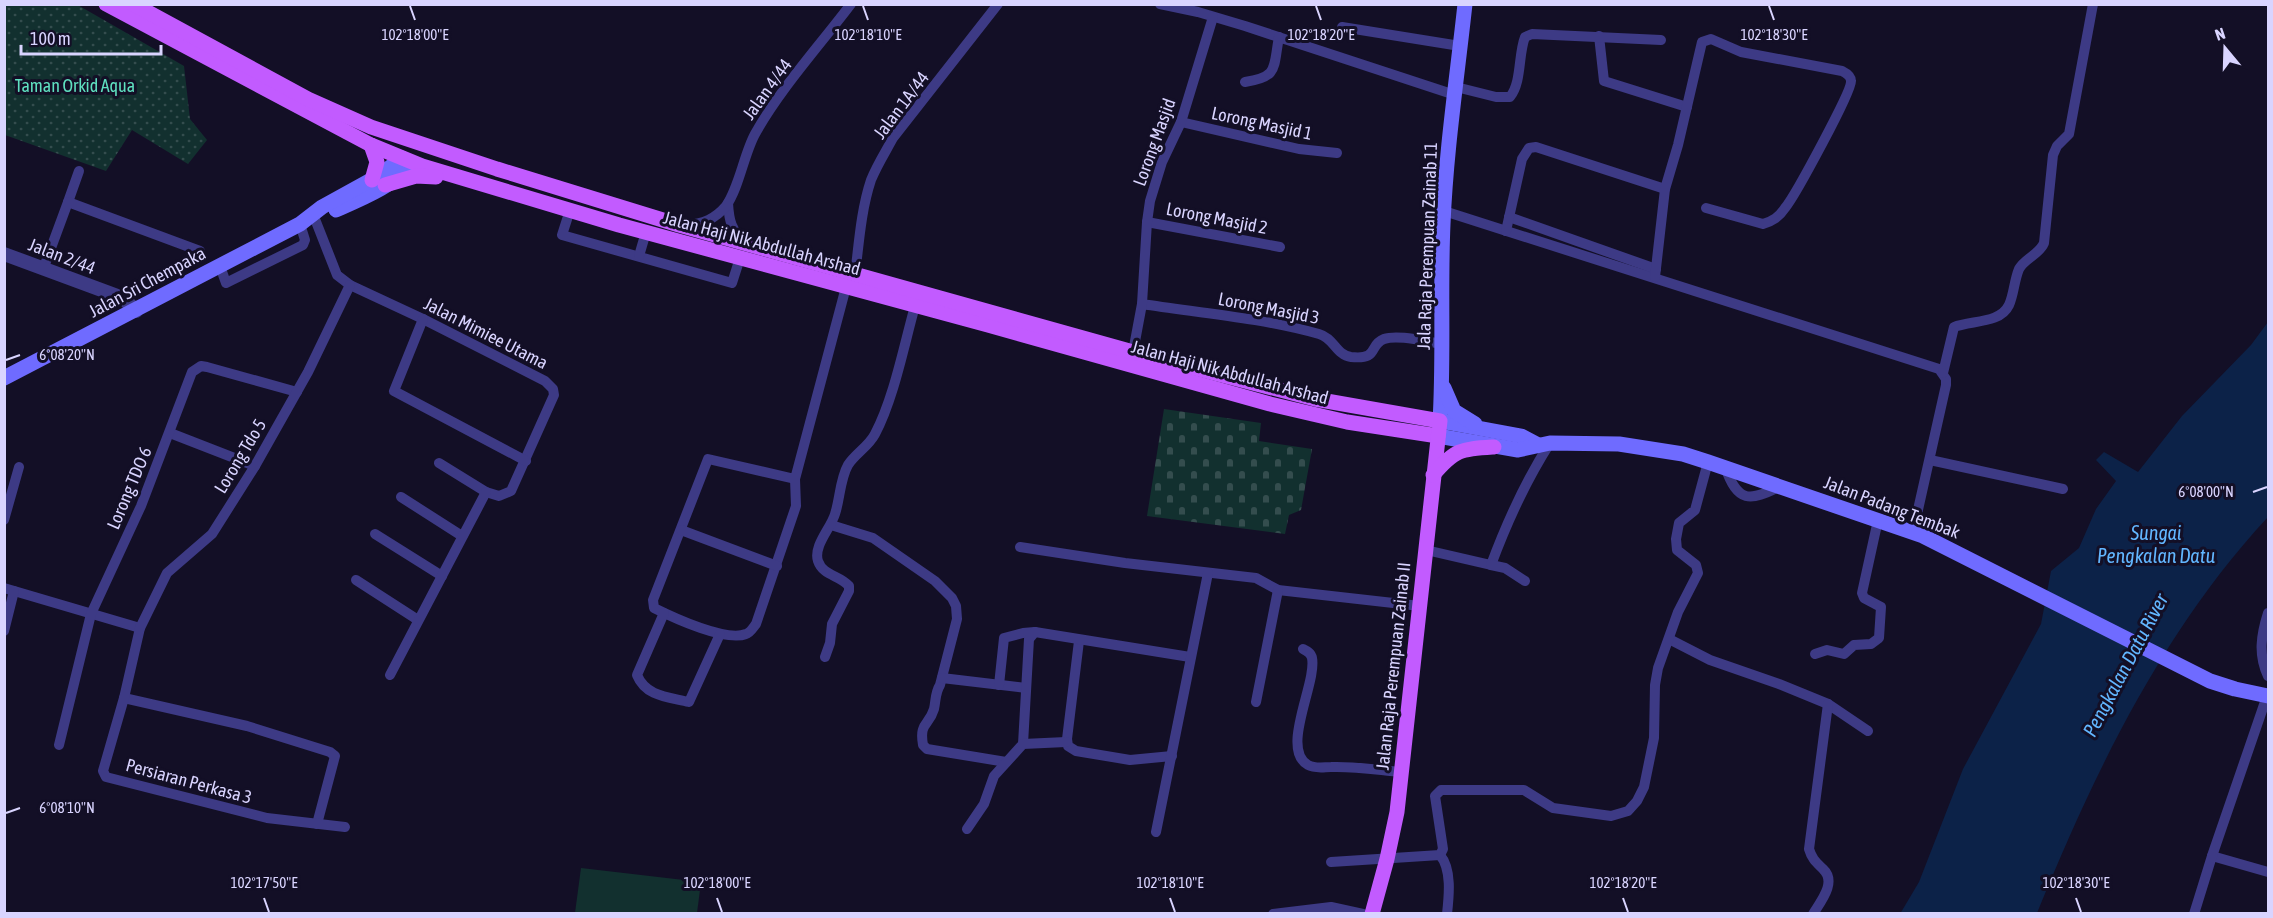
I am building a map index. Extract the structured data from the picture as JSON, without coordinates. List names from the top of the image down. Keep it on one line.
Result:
{"streets":{"main road":["Jalan Haji Nik Abdullah Arshad","Jala Raja Perempuan Zainab 11","Jalan Sri Chempaka","Jalan Padang Tembak","Jalan Raja Perempuan Zainab II"],"street":["Jalan 4/44","Jalan 1A/44","Lorong Masjid 1","Lorong Masjid","Lorong Masjid 2","Jalan 2/44","Lorong Masjid 3","Jalan Mimiee Utama","Lorong Tdo 5","Lorong TDO 6","Persiaran Perkasa 3"]},"crossings":[["Jalan 1A/44","Jalan Haji Nik Abdullah Arshad"],["Lorong Masjid 1","Lorong Masjid"],["Lorong Masjid","Lorong Masjid 2"],["Lorong Masjid","Jalan Haji Nik Abdullah Arshad"],["Lorong Masjid","Lorong Masjid 3"],["Jalan Haji Nik Abdullah Arshad","Jala Raja Perempuan Zainab 11"],["Jalan Haji Nik Abdullah Arshad","Jalan Sri Chempaka"],["Jalan Haji Nik Abdullah Arshad","Jalan Padang Tembak"],["Jalan Haji Nik Abdullah Arshad","Jalan Raja Perempuan Zainab II"],["Jala Raja Perempuan Zainab 11","Lorong Masjid 3"],["Jala Raja Perempuan Zainab 11","Jalan Padang Tembak"],["Jala Raja Perempuan Zainab 11","Jalan Raja Perempuan Zainab II"],["Jalan 2/44","Jalan Sri Chempaka"],["Jalan Sri Chempaka","Jalan Mimiee Utama"],["Jalan Mimiee Utama","Lorong Tdo 5"],["Lorong Tdo 5","Lorong TDO 6"],["Lorong Tdo 5","Persiaran Perkasa 3"],["Jalan Padang Tembak","Jalan Raja Perempuan Zainab II"]],"water":["Sungai Pengkalan Datu","Pengkalan Datu River"],"parks":["Taman Orkid Aqua"],"scale_bar":"100 m","north":"top","coordinates":["102°18'00\"E","102°18'10\"E","102°18'20\"E","102°18'30\"E","6°08'20\"N","6°08'00\"N","6°08'10\"N","102°17'50\"E"]}
